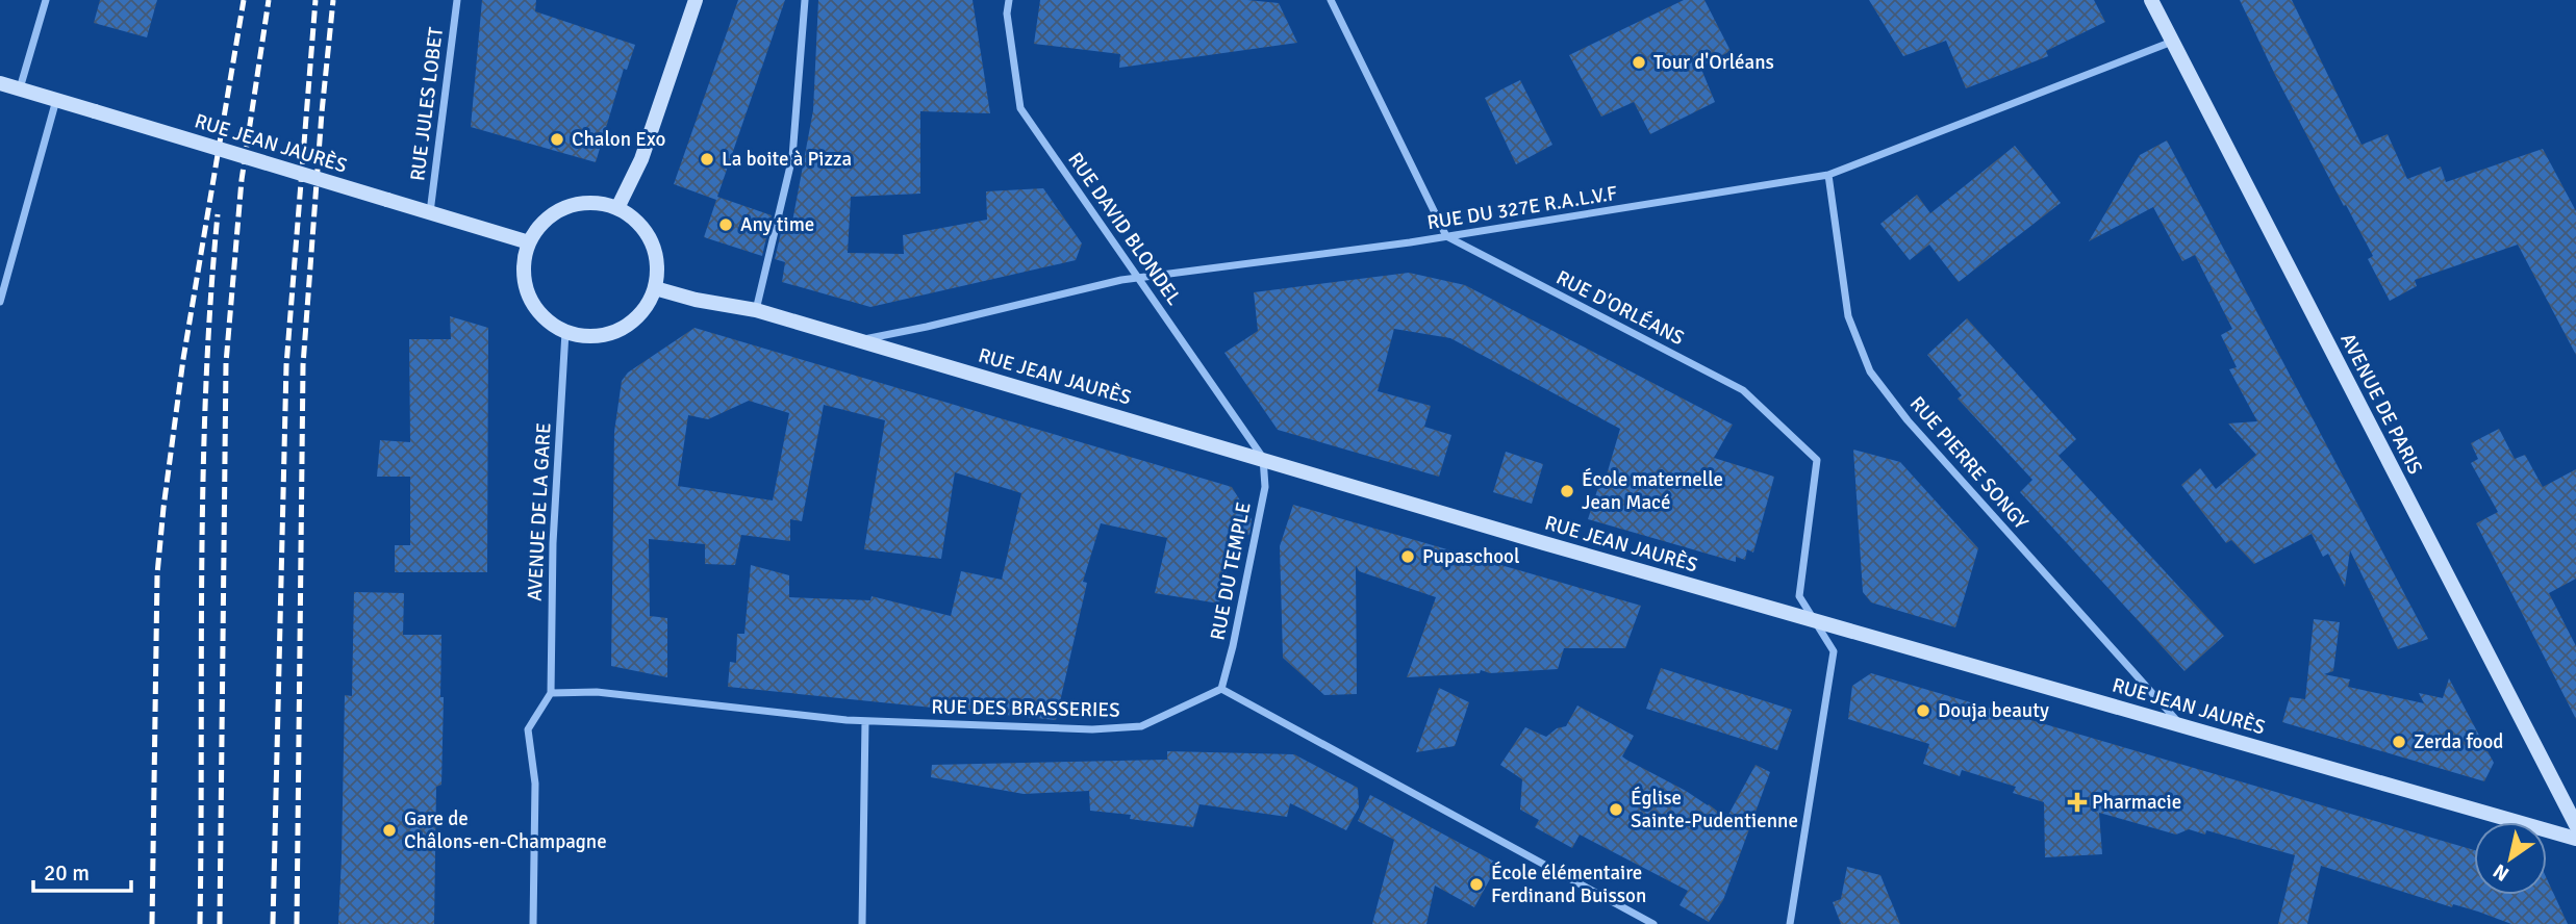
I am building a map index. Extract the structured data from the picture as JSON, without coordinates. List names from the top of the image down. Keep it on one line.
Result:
{"streets":{"main road":["RUE JEAN JAURÈS","AVENUE DE PARIS"],"street":["RUE JULES LOBET","RUE DU 327E R.A.L.V.F","RUE DAVID BLONDEL","RUE D'ORLÉANS","RUE PIERRE SONGY","AVENUE DE LA GARE","RUE DU TEMPLE","RUE DES BRASSERIES"]},"crossings":[["RUE JULES LOBET","RUE JEAN JAURÈS"],["RUE JEAN JAURÈS","RUE DU 327E R.A.L.V.F"],["RUE JEAN JAURÈS","RUE DAVID BLONDEL"],["RUE JEAN JAURÈS","RUE D'ORLÉANS"],["RUE JEAN JAURÈS","RUE PIERRE SONGY"],["RUE JEAN JAURÈS","AVENUE DE LA GARE"],["RUE JEAN JAURÈS","RUE DU TEMPLE"],["RUE DU 327E R.A.L.V.F","RUE DAVID BLONDEL"],["RUE DU 327E R.A.L.V.F","RUE D'ORLÉANS"],["RUE DU 327E R.A.L.V.F","AVENUE DE PARIS"],["RUE DU 327E R.A.L.V.F","RUE PIERRE SONGY"],["RUE DAVID BLONDEL","RUE DU TEMPLE"],["AVENUE DE LA GARE","RUE DES BRASSERIES"],["RUE DU TEMPLE","RUE DES BRASSERIES"]],"places":{"other":["Tour d'Orléans","Chalon Exo","La boite à Pizza","Any time","École maternelle Jean Macé","Pupaschool","Douja beauty","Zerda food","Église Sainte-Pudentienne","Gare de Châlons-en-Champagne","École élémentaire Ferdinand Buisson"],"health":["Pharmacie"]},"scale_bar":"20 m","north":"bottom left"}
